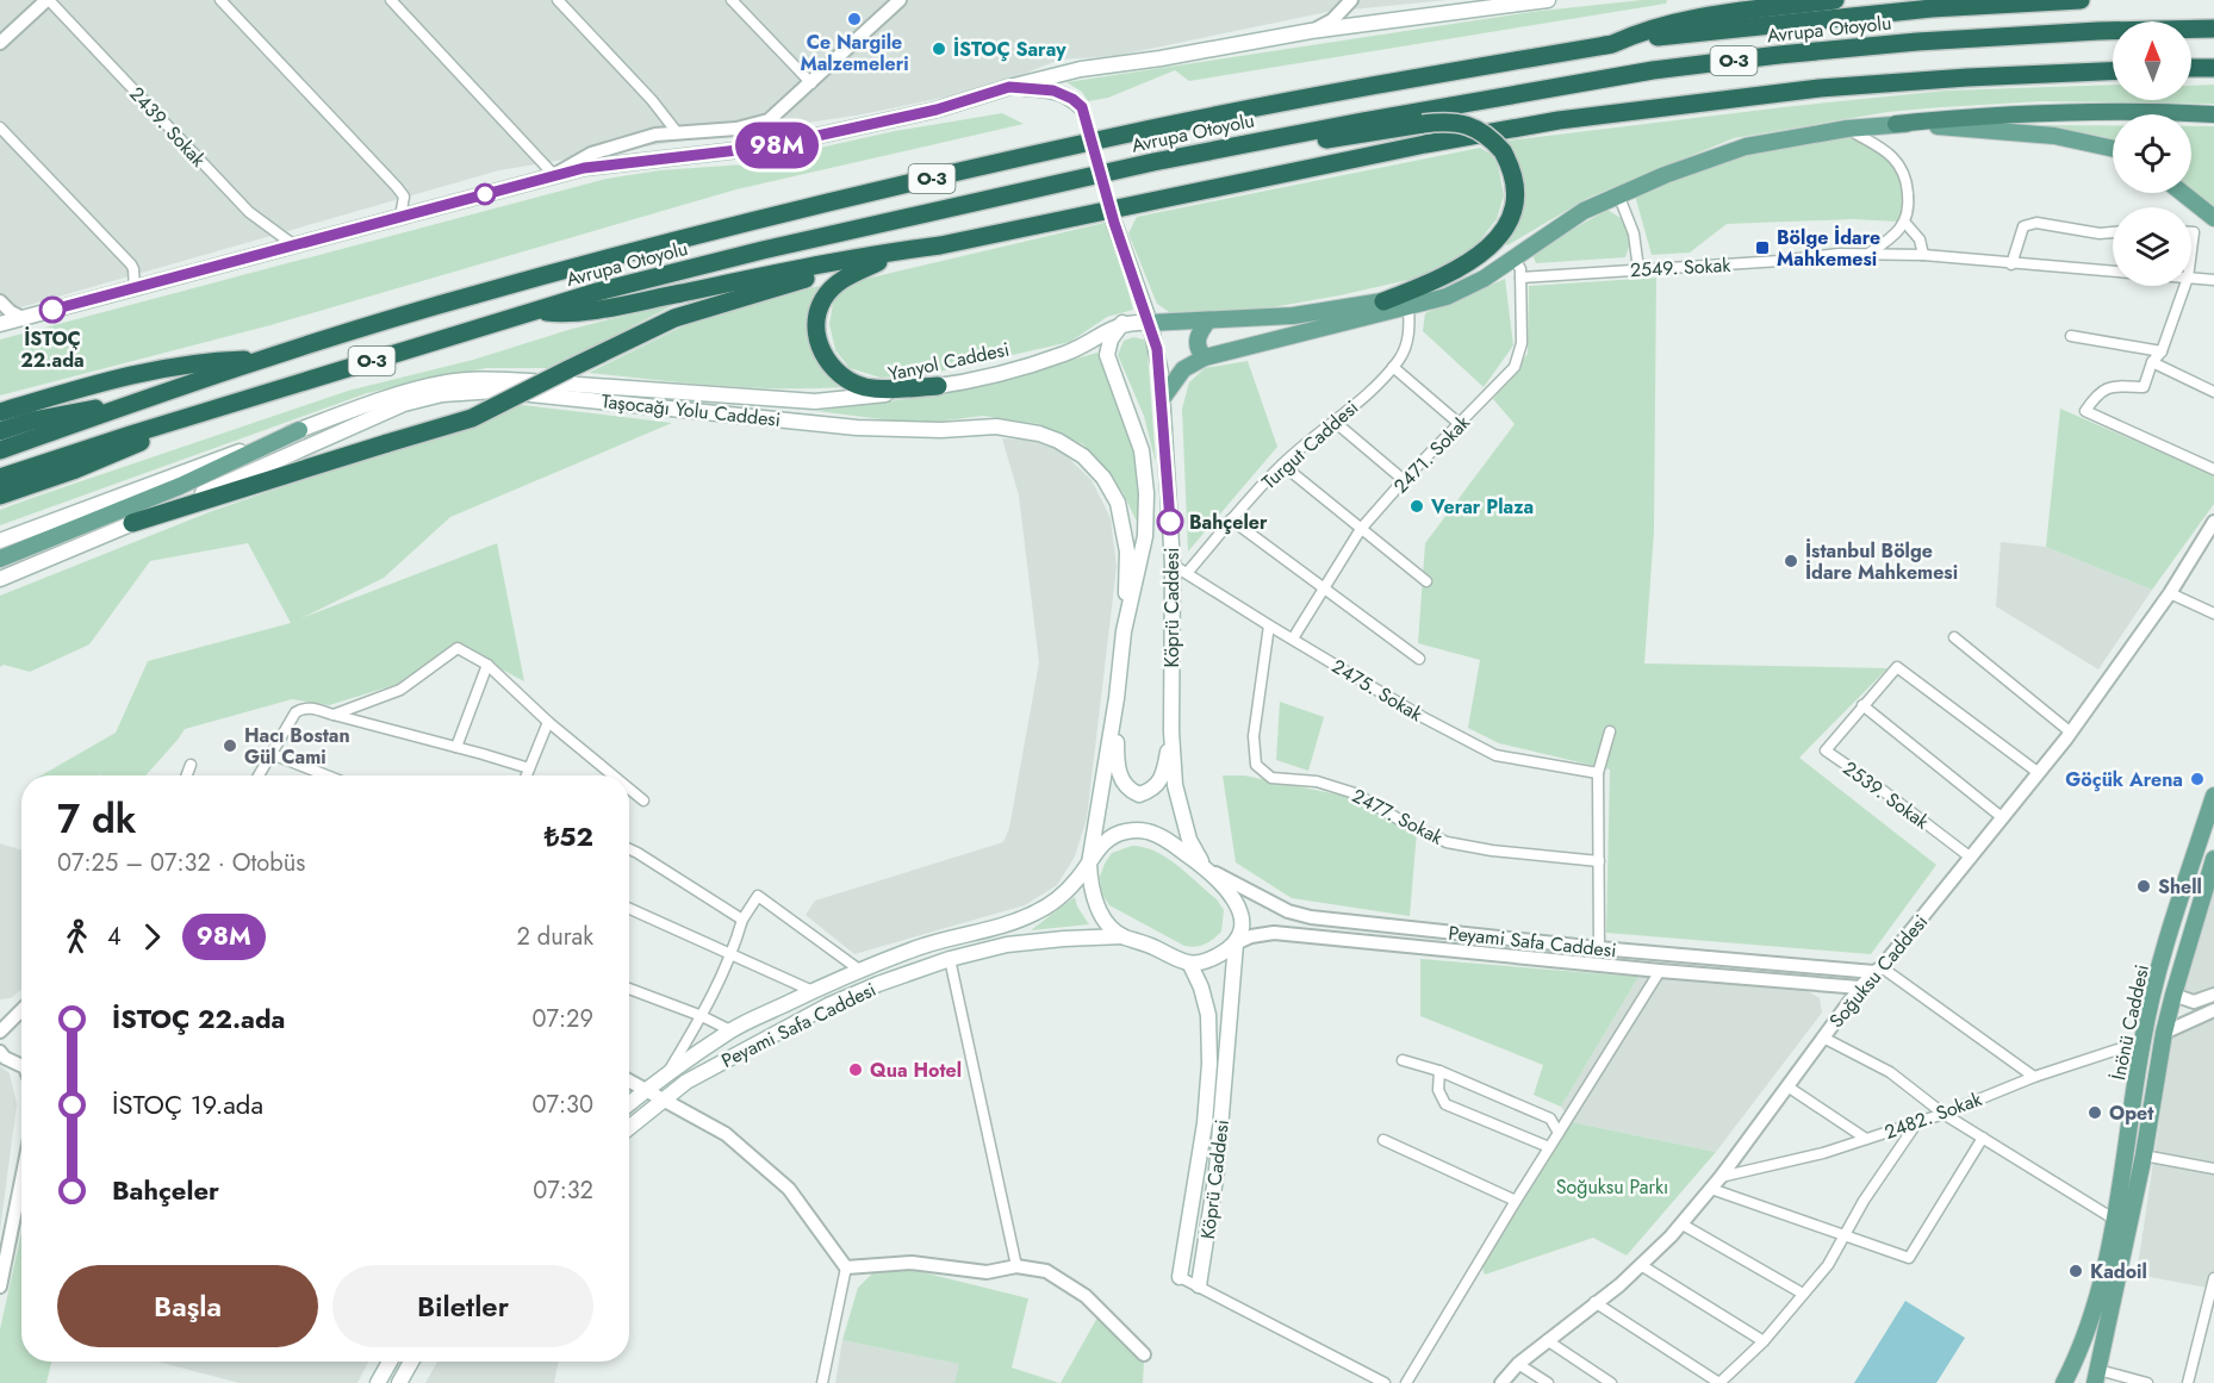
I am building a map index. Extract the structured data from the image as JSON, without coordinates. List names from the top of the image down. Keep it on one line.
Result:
{"streets":{"highway":["Avrupa Otoyolu","O-3"],"main road":["Yanyol Caddesi","Taşocağı Yolu Caddesi","Köprü Caddesi","Peyami Safa Caddesi","İnönü Caddesi"],"street":["2439. Sokak","2549. Sokak","Turgut Caddesi","2471. Sokak","2475. Sokak","2539. Sokak","2477. Sokak","Soğuksu Caddesi","2482. Sokak"]},"crossings":[["2549. Sokak","2471. Sokak"],["Yanyol Caddesi","Köprü Caddesi"],["Taşocağı Yolu Caddesi","Köprü Caddesi"],["Turgut Caddesi","2475. Sokak"],["2471. Sokak","2475. Sokak"],["Köprü Caddesi","2475. Sokak"],["Köprü Caddesi","Peyami Safa Caddesi"],["2475. Sokak","2477. Sokak"],["2539. Sokak","Soğuksu Caddesi"],["Peyami Safa Caddesi","Soğuksu Caddesi"],["Soğuksu Caddesi","2482. Sokak"],["İnönü Caddesi","2482. Sokak"]],"parks":["Soğuksu Parkı"],"places":{"other":["Ce Nargile Malzemeleri","İSTOÇ Saray","İSTOÇ 22.ada","Verar Plaza","Bahçeler","İstanbul Bölge İdare Mahkemesi","Hacı Bostan Gül Cami","Göçük Arena","Shell","Qua Hotel","Opet","Kadoil"],"transit":["Bölge İdare Mahkemesi"]},"lines":["bus line 98M"],"north":"top","page":{"on_map":"98M","heading":["7 dk","07:25 – 07:32 · Otobüs","₺52"],"legs":["4","98M","2 durak"],"list":[{"name":"İSTOÇ 22.ada","value":"07:29"},{"name":"İSTOÇ 19.ada","value":"07:30"},{"name":"Bahçeler","value":"07:32"}],"buttons":["Başla","Biletler"]}}
